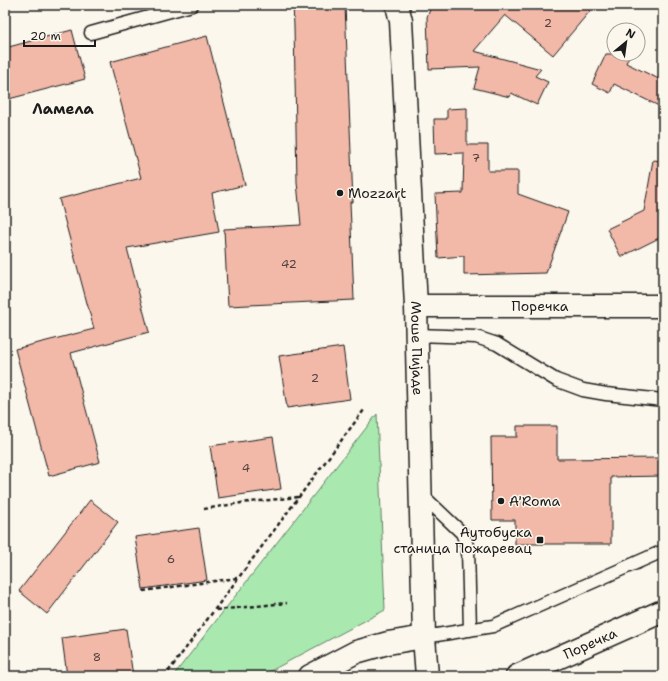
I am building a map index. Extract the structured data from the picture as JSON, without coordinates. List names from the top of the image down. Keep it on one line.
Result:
{"streets":{"street":["Поречка","Моше Пијаде"]},"crossings":[["Поречка","Моше Пијаде"]],"districts":["Ламела"],"places":{"other":["Mozzart","A'Roma"],"transit":["Аутобуска станица Пожаревац"]},"house_numbers":["2","7","42","2","4","6","8"],"scale_bar":"20 m","north":"top right"}
